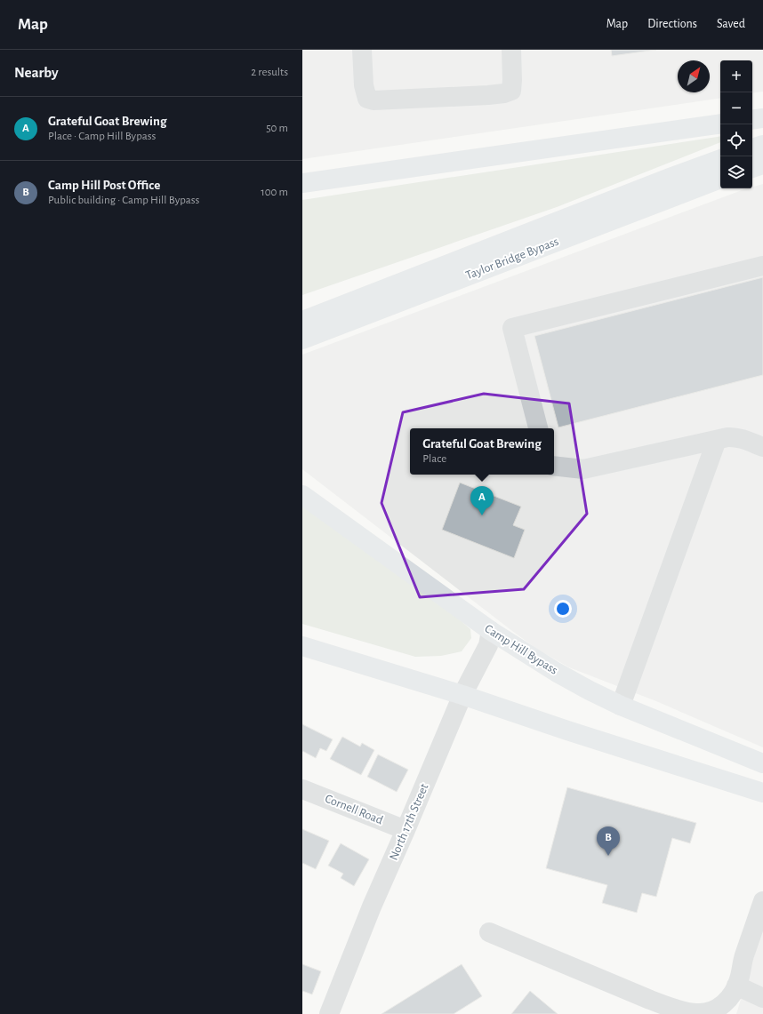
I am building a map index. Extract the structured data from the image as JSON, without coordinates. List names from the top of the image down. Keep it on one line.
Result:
{"streets":{"main road":["Taylor Bridge Bypass","Camp Hill Bypass"],"street":["Cornell Road","North 17th Street"]},"crossings":[["Camp Hill Bypass","North 17th Street"],["Cornell Road","North 17th Street"]],"north":"top right","page":{"header":"Map","nav":["Map","Directions","Saved"],"heading":["Nearby","2 results"],"map_buttons":["+","−"],"list":[{"mark":"A","name":"Grateful Goat Brewing","note":"Place · Camp Hill Bypass","value":"50 m"},{"mark":"B","name":"Camp Hill Post Office","note":"Public building · Camp Hill Bypass","value":"100 m"}],"popup":["Grateful Goat Brewing","Place"],"pins":["A","B"]}}
